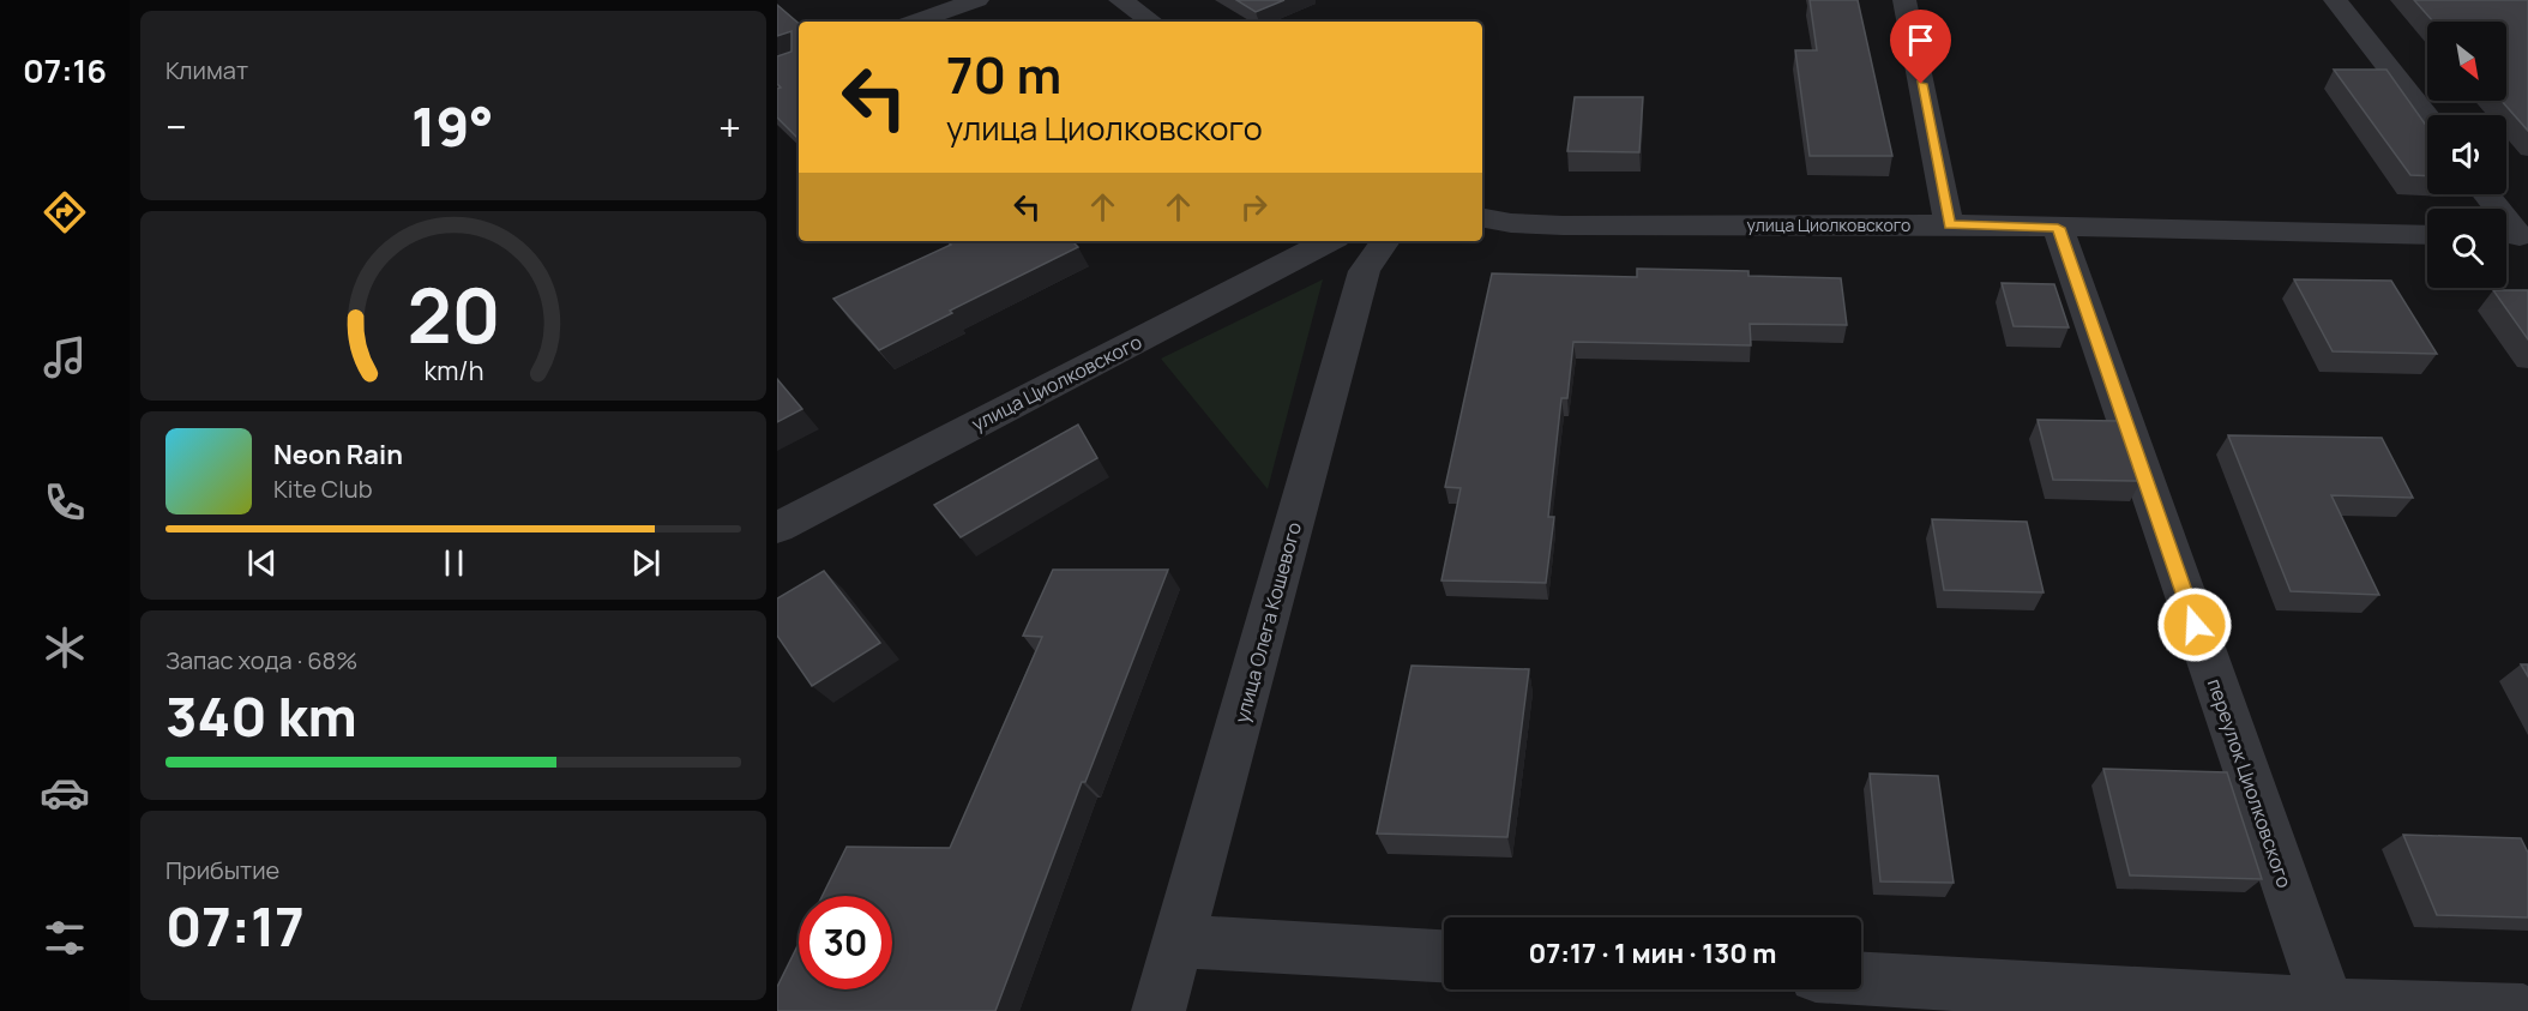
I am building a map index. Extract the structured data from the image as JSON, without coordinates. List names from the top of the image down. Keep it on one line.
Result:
{"streets":{"street":["улица Циолковского","улица Олега Кошевого","переулок Циолковского"]},"crossings":[["улица Циолковского","переулок Циолковского"]],"north":"bottom right","page":{"tabs":"07:16","tile":["Климат",["Запас хода · 68%","340 km"],["Прибытие","07:17"]],"turn":["70 m","улица Циолковского"],"heat":["−","19°","+"],"song":["Neon Rain","Kite Club"],"limit":"30","trip":"07:17 · 1 мин · 130 m","gauge":["20","km/h"]}}
